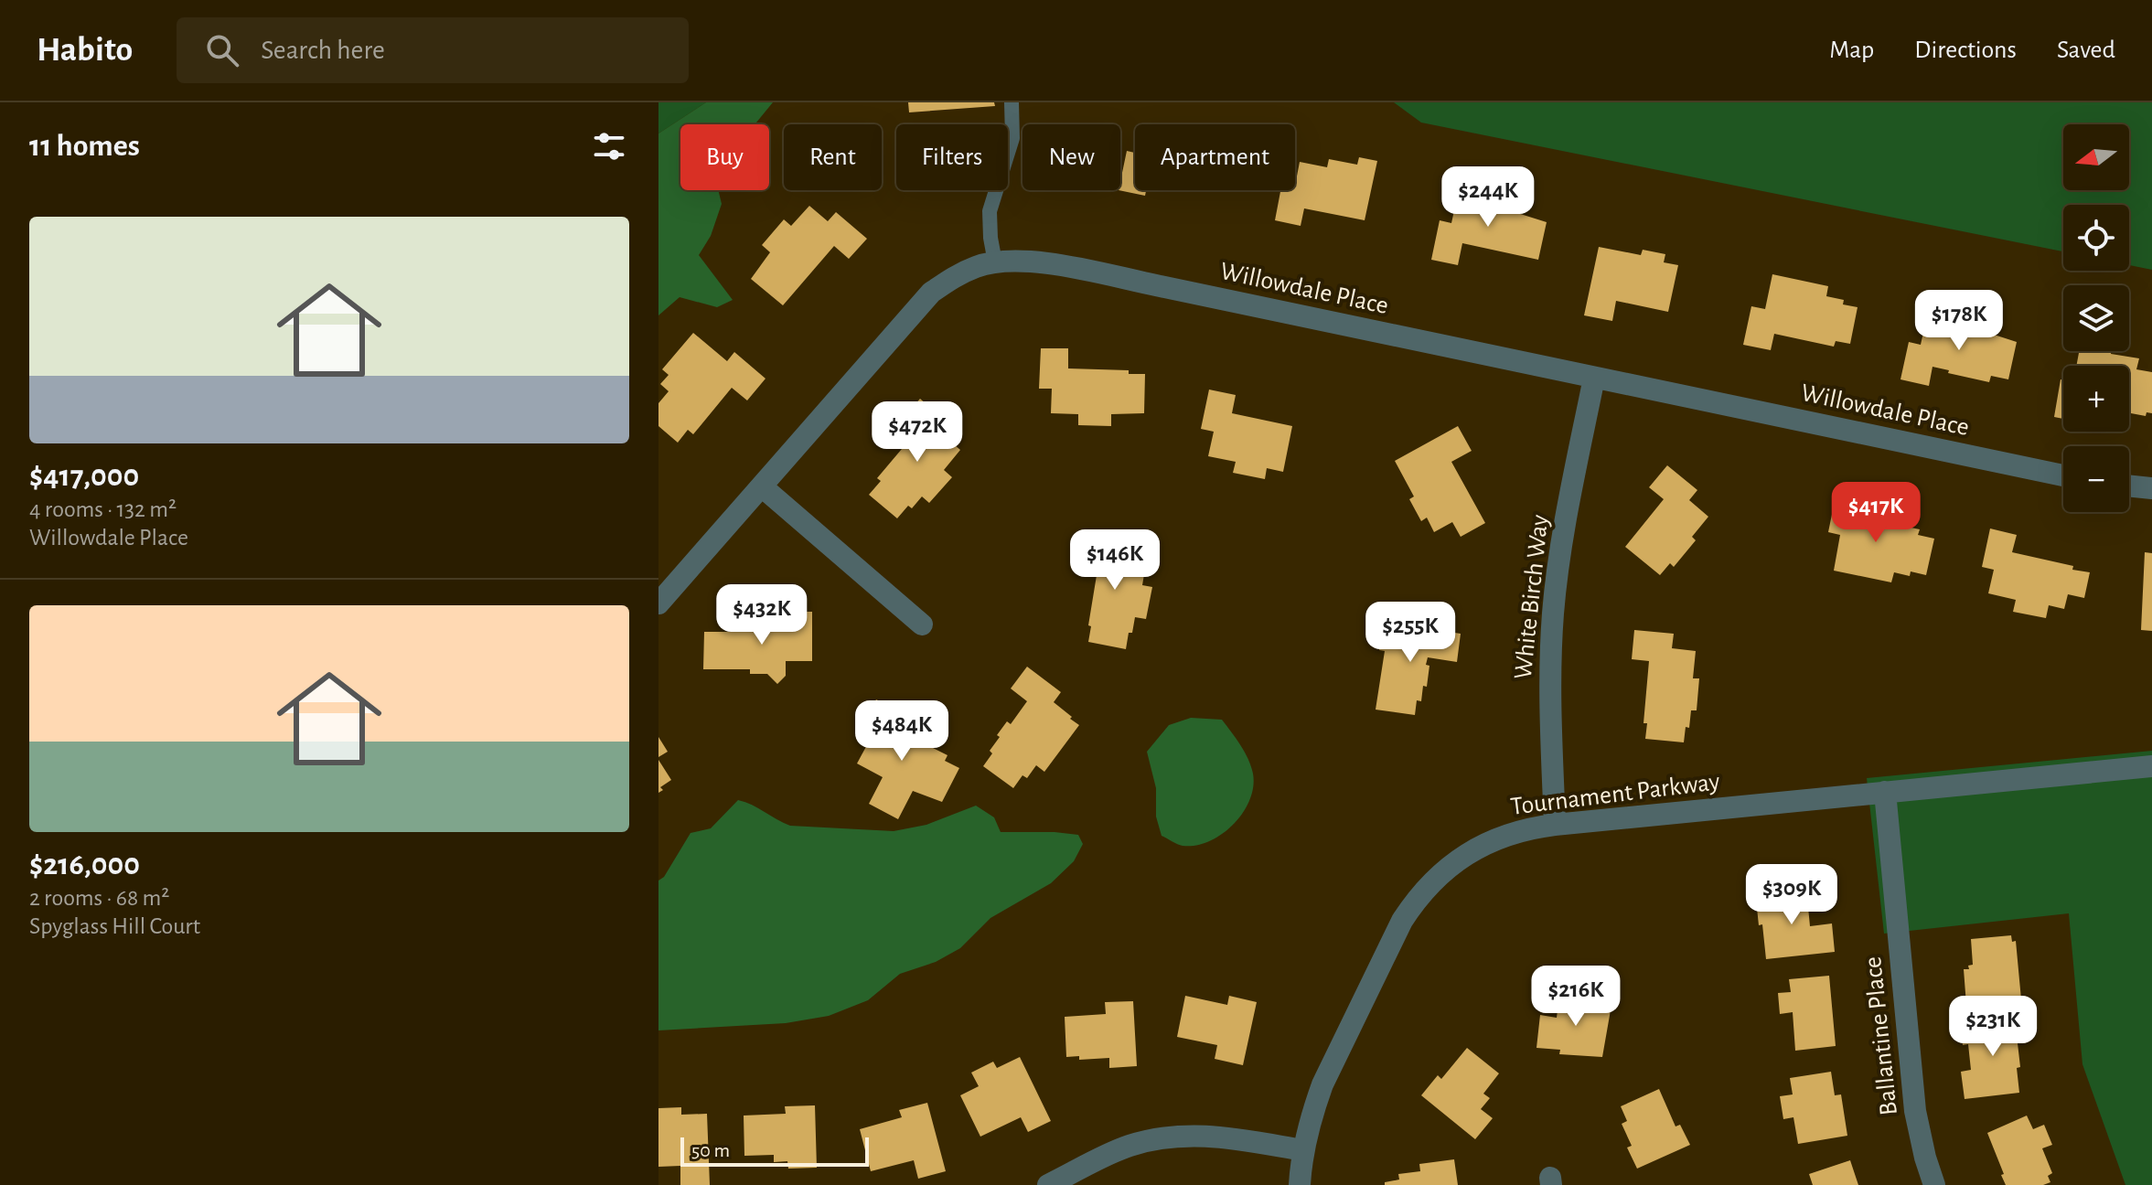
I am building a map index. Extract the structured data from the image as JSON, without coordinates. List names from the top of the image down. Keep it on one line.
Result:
{"streets":{"street":["Willowdale Place","White Birch Way","Tournament Parkway","Ballantine Place"]},"crossings":[["Willowdale Place","White Birch Way"],["White Birch Way","Tournament Parkway"],["Tournament Parkway","Ballantine Place"]],"scale_bar":"50 m","north":"left","page":{"header":"Habito","search":"Search here","nav":["Map","Directions","Saved"],"heading":"11 homes","map_buttons":["+","−"],"chip":["Buy","Rent","Filters","New","Apartment"],"price":["$244K","$178K","$472K","$417K","$146K","$432K","$255K","$484K","$309K","$216K","$231K"],"list":[{"name":"$417,000","note":"4 rooms · 132 m² · Willowdale Place"},{"name":"$216,000","note":"2 rooms · 68 m² · Spyglass Hill Court"}],"scale":"50 m"}}
